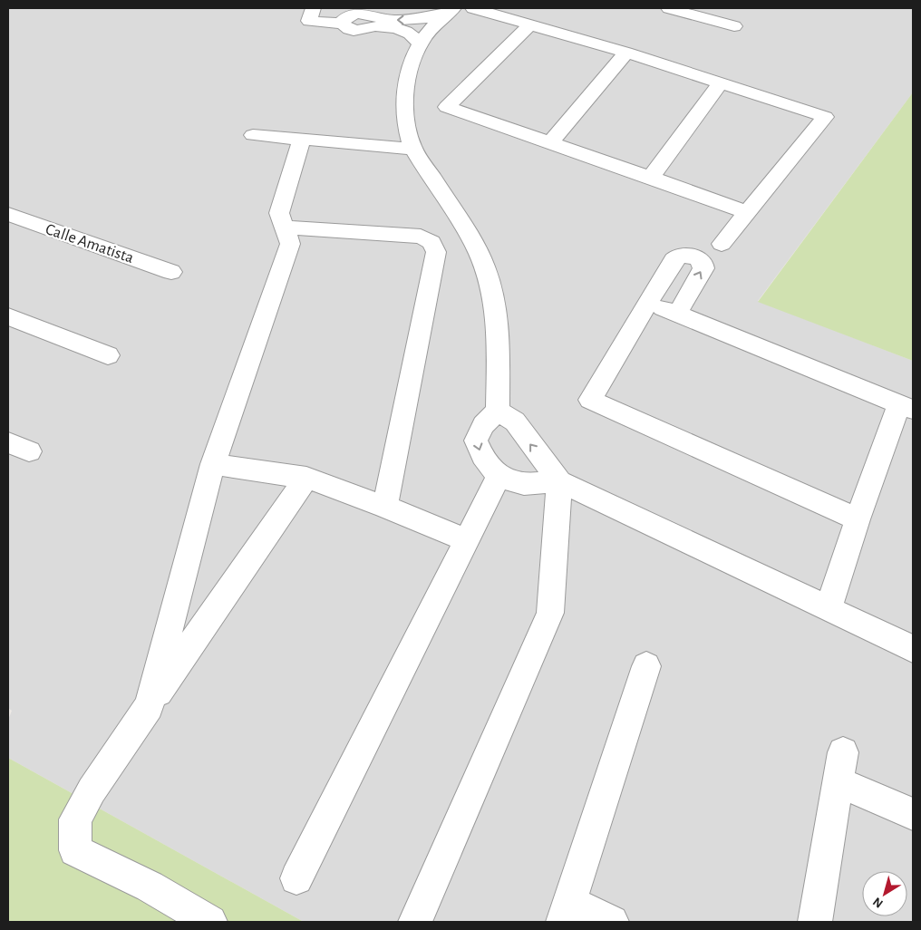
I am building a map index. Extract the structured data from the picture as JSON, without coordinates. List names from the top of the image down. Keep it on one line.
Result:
{"streets":{"street":["Calle Amatista"]},"north":"bottom left"}
